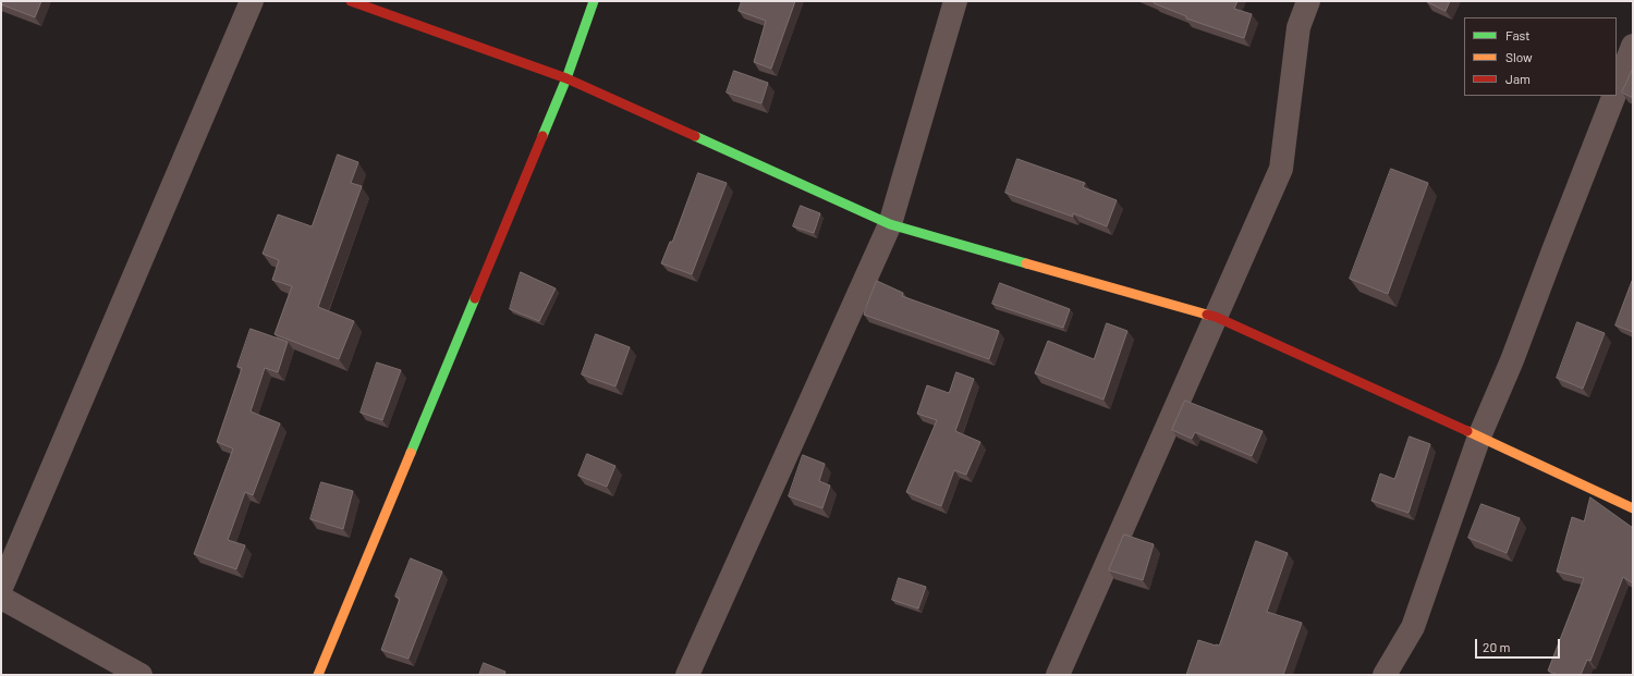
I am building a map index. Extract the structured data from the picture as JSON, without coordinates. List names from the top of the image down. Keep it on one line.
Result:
{"legend":["Fast","Slow","Jam"],"scale_bar":"20 m"}
